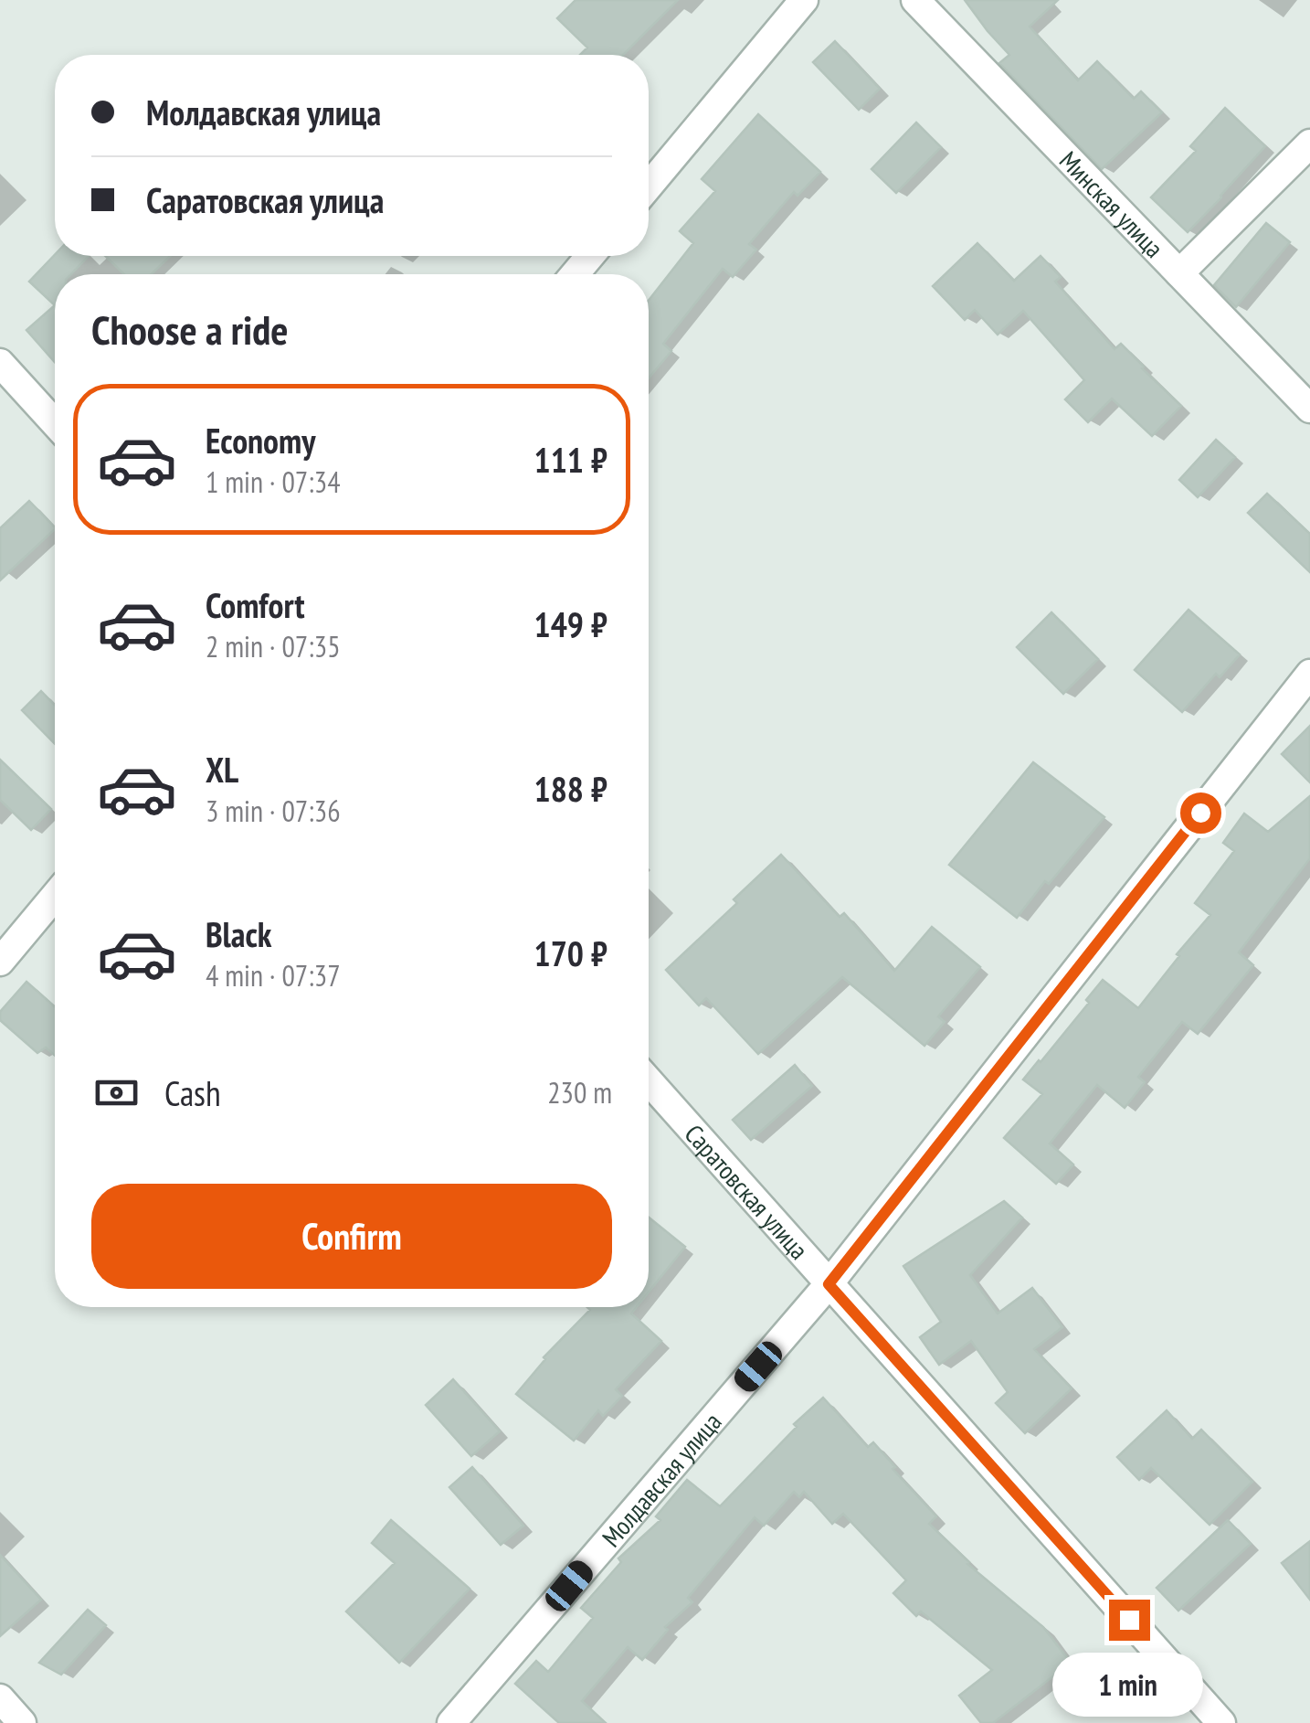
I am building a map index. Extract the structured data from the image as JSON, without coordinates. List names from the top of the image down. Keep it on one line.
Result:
{"streets":{"street":["Минская улица","Саратовская улица","Молдавская улица"]},"crossings":[["Саратовская улица","Молдавская улица"]],"page":{"banner":["Молдавская улица","Саратовская улица"],"heading":"Choose a ride","list":[{"name":"Economy","note":"1 min · 07:34","value":"111 ₽"},{"name":"Comfort","note":"2 min · 07:35","value":"149 ₽"},{"name":"XL","note":"3 min · 07:36","value":"188 ₽"},{"name":"Black","note":"4 min · 07:37","value":"170 ₽"}],"pay":["Cash","230 m"],"buttons":"Confirm","bubble":"1 min"}}
